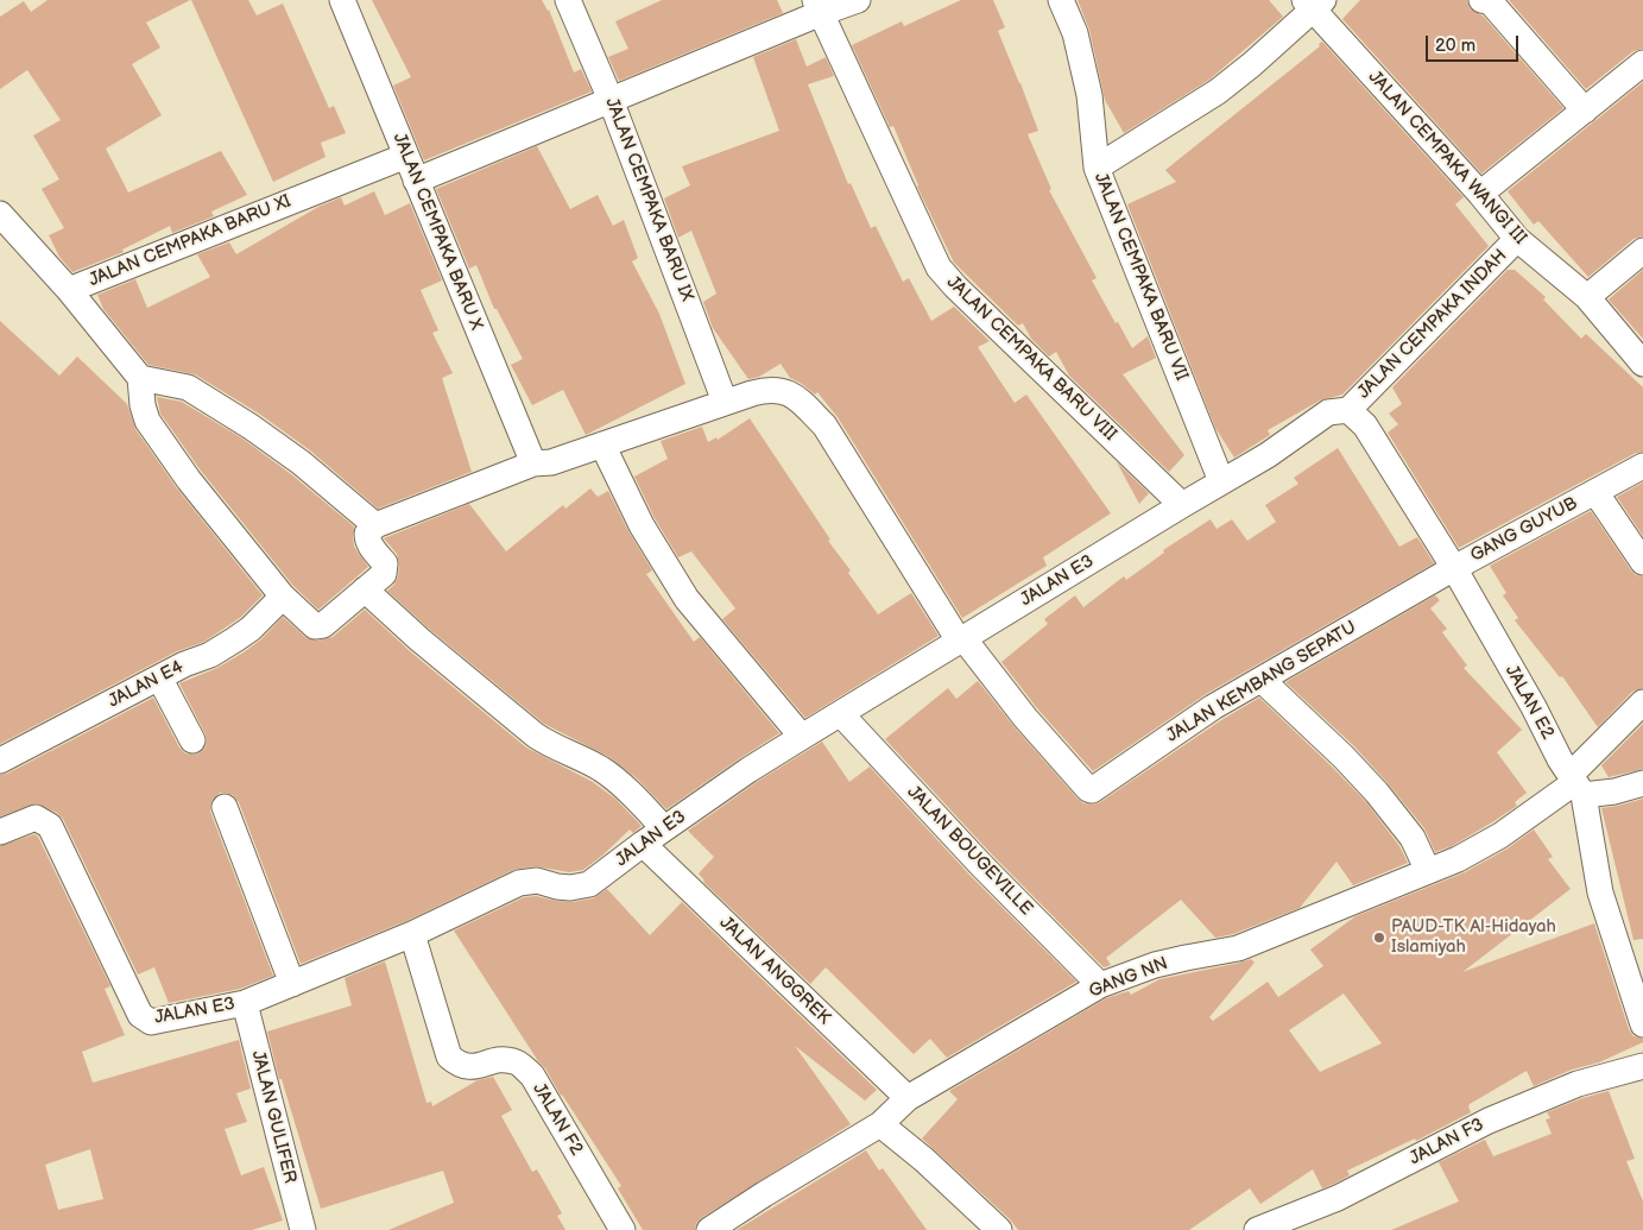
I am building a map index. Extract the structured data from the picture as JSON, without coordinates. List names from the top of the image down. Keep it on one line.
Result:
{"streets":{"street":["JALAN CEMPAKA WANGI III","JALAN CEMPAKA BARU IX","JALAN CEMPAKA BARU X","JALAN CEMPAKA BARU XI","JALAN CEMPAKA BARU VII","JALAN CEMPAKA INDAH","JALAN CEMPAKA BARU VIII","GANG GUYUB","JALAN E3","JALAN KEMBANG SEPATU","JALAN E4","JALAN E2","JALAN BOUGEVILLE","JALAN ANGGREK","GANG NN","JALAN GULIFER","JALAN F2","JALAN F3"]},"crossings":[["JALAN CEMPAKA WANGI III","JALAN CEMPAKA INDAH"],["JALAN CEMPAKA BARU X","JALAN CEMPAKA BARU XI"],["JALAN CEMPAKA BARU VII","JALAN E3"],["JALAN CEMPAKA INDAH","JALAN E3"],["JALAN CEMPAKA INDAH","JALAN E2"],["JALAN CEMPAKA BARU VIII","JALAN E3"],["GANG GUYUB","JALAN KEMBANG SEPATU"],["GANG GUYUB","JALAN E2"],["JALAN E3","JALAN KEMBANG SEPATU"],["JALAN E3","JALAN E2"],["JALAN E3","JALAN BOUGEVILLE"],["JALAN E3","JALAN ANGGREK"],["JALAN E3","JALAN GULIFER"],["JALAN E3","JALAN F2"],["JALAN KEMBANG SEPATU","JALAN E2"],["JALAN E2","GANG NN"],["JALAN BOUGEVILLE","GANG NN"],["JALAN ANGGREK","GANG NN"]],"places":["PAUD-TK Al-Hidayah Islamiyah"],"scale_bar":"20 m"}
